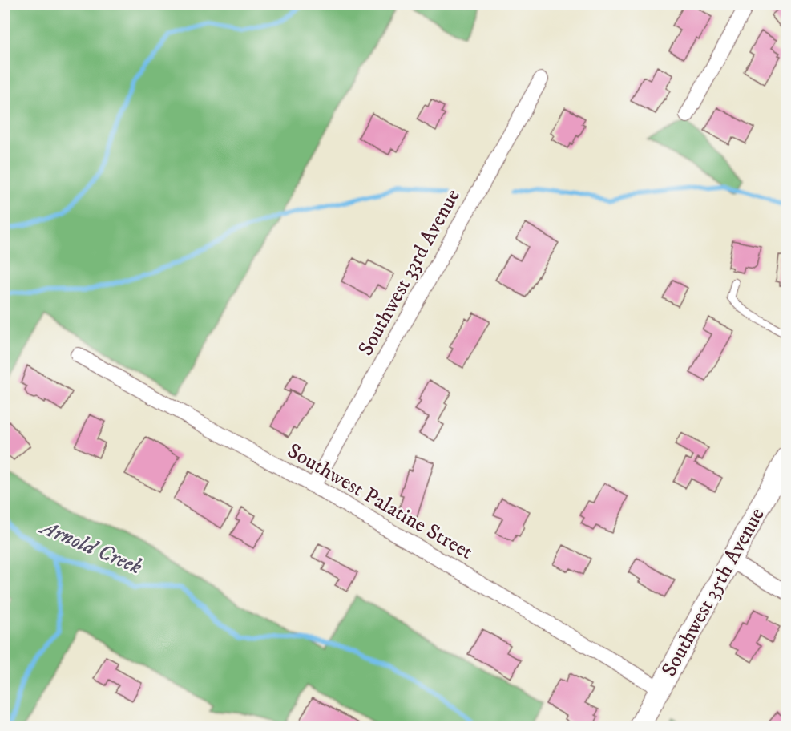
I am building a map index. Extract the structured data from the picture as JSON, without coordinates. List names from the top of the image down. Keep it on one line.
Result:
{"streets":{"street":["Southwest 33rd Avenue","Southwest Palatine Street","Southwest 35th Avenue"]},"crossings":[["Southwest 33rd Avenue","Southwest Palatine Street"],["Southwest Palatine Street","Southwest 35th Avenue"]],"water":["Arnold Creek"]}
